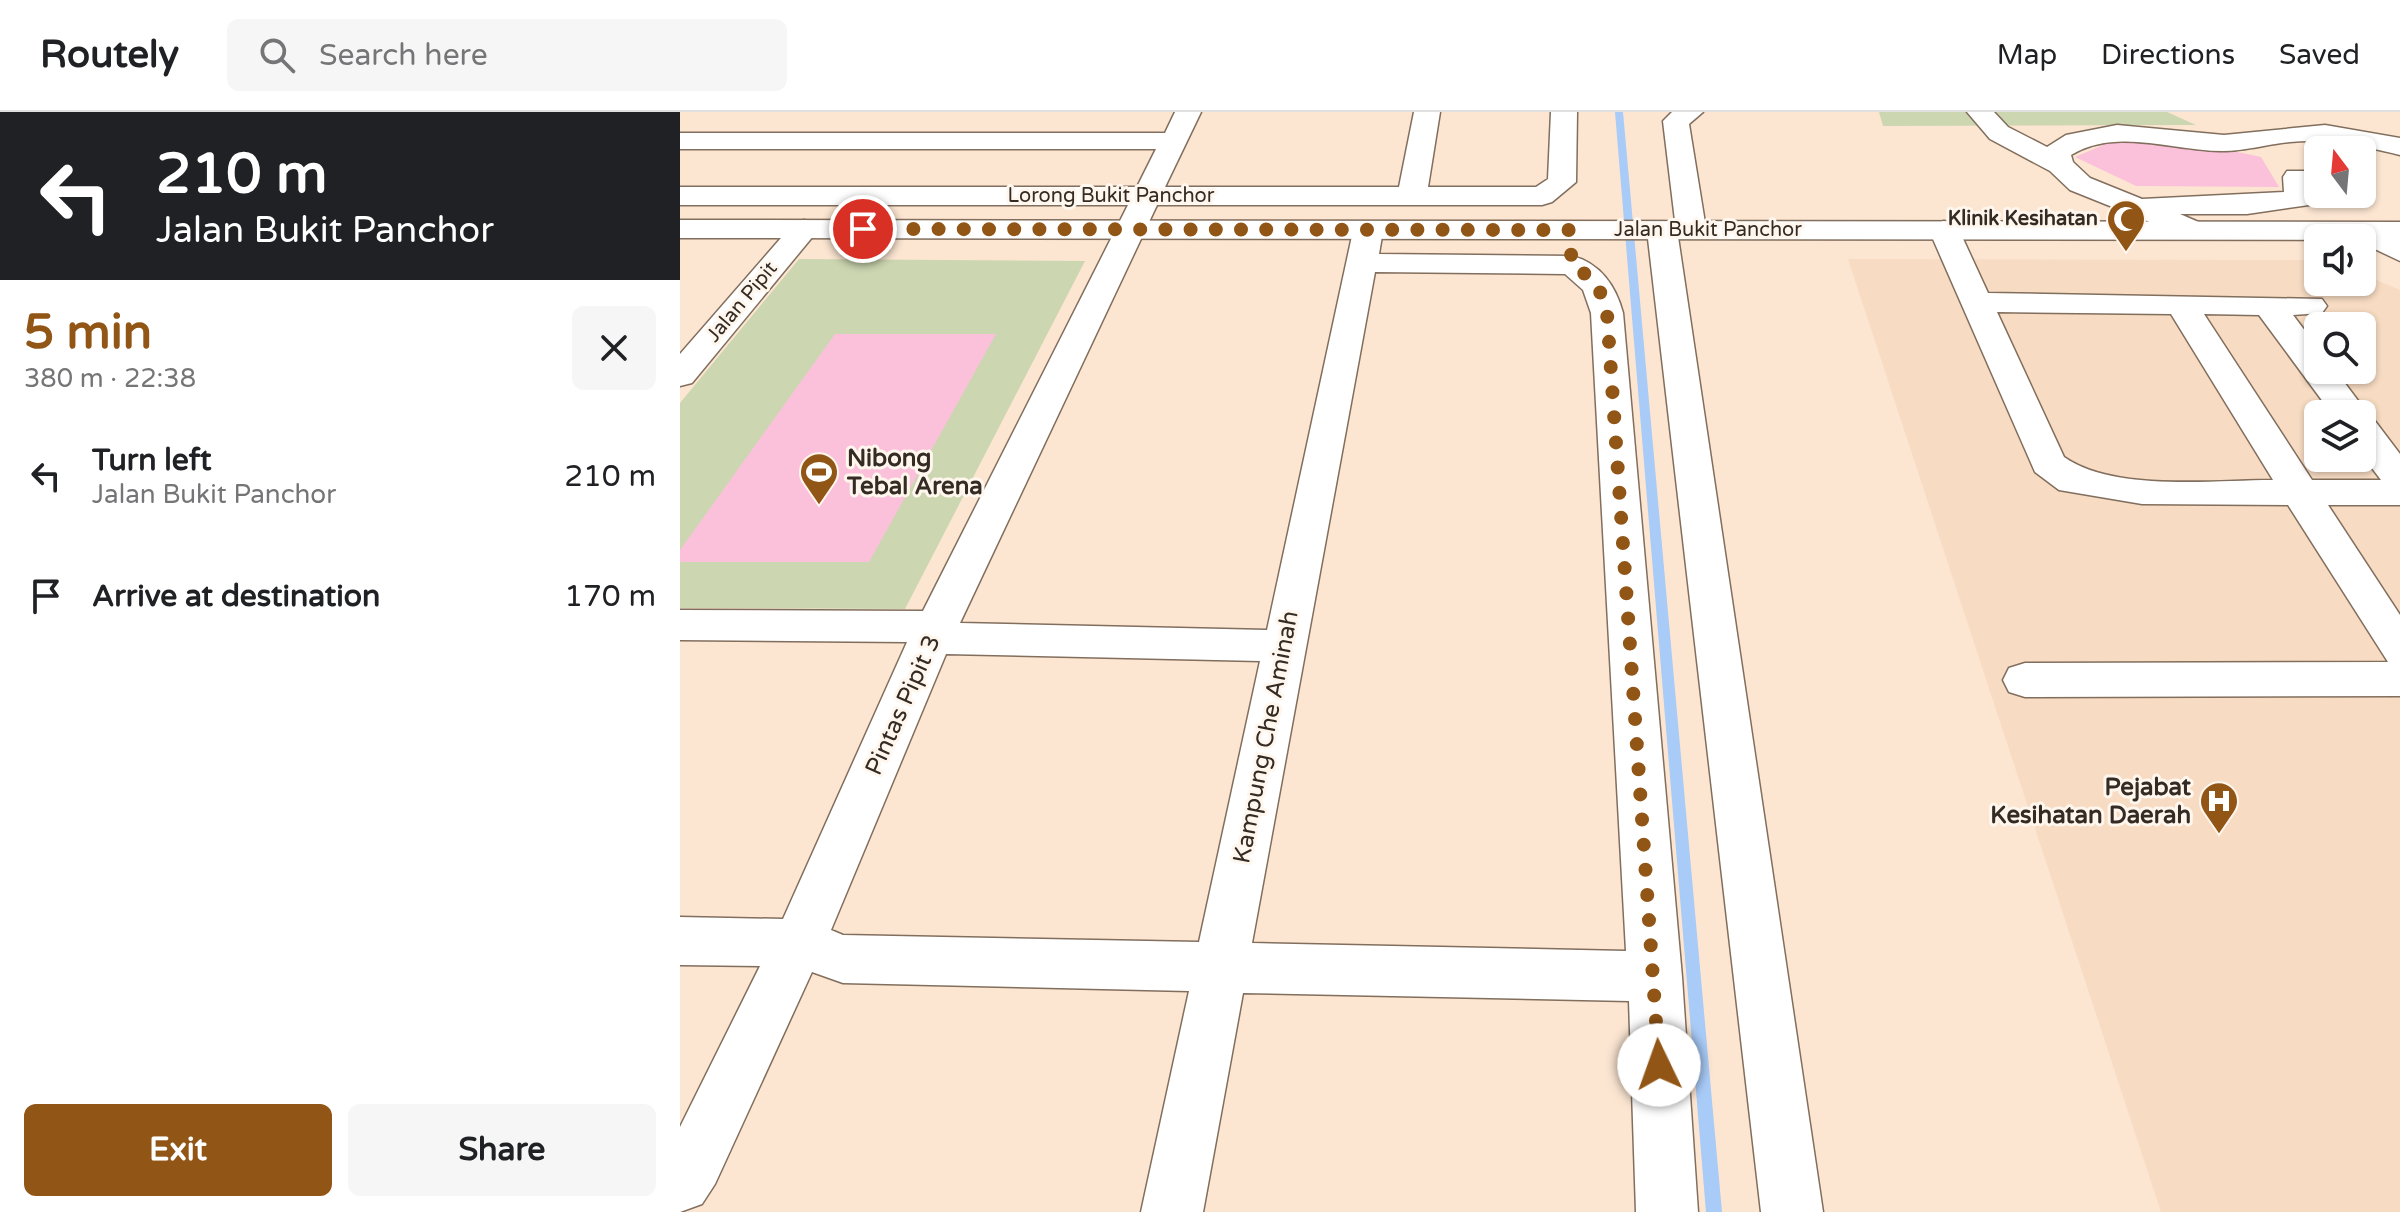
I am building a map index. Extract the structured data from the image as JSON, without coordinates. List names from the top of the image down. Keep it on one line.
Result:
{"streets":{"street":["Lorong Bukit Panchor","Jalan Bukit Panchor","Jalan Pipit","Pintas Pipit 3","Kampung Che Aminah"]},"crossings":[["Lorong Bukit Panchor","Pintas Pipit 3"]],"places":{"mosque":["Klinik Kesihatan"],"sports":["Nibong Tebal Arena"],"hospital":["Pejabat Kesihatan Daerah"]},"north":"top","page":{"header":"Routely","search":"Search here","nav":["Map","Directions","Saved"],"turn":["210 m","Jalan Bukit Panchor"],"heading":["5 min","380 m · 22:38"],"list":[{"name":"Turn left","note":"Jalan Bukit Panchor","value":"210 m"},{"name":"Arrive at destination","value":"170 m"}],"buttons":["Exit","Share"]}}
